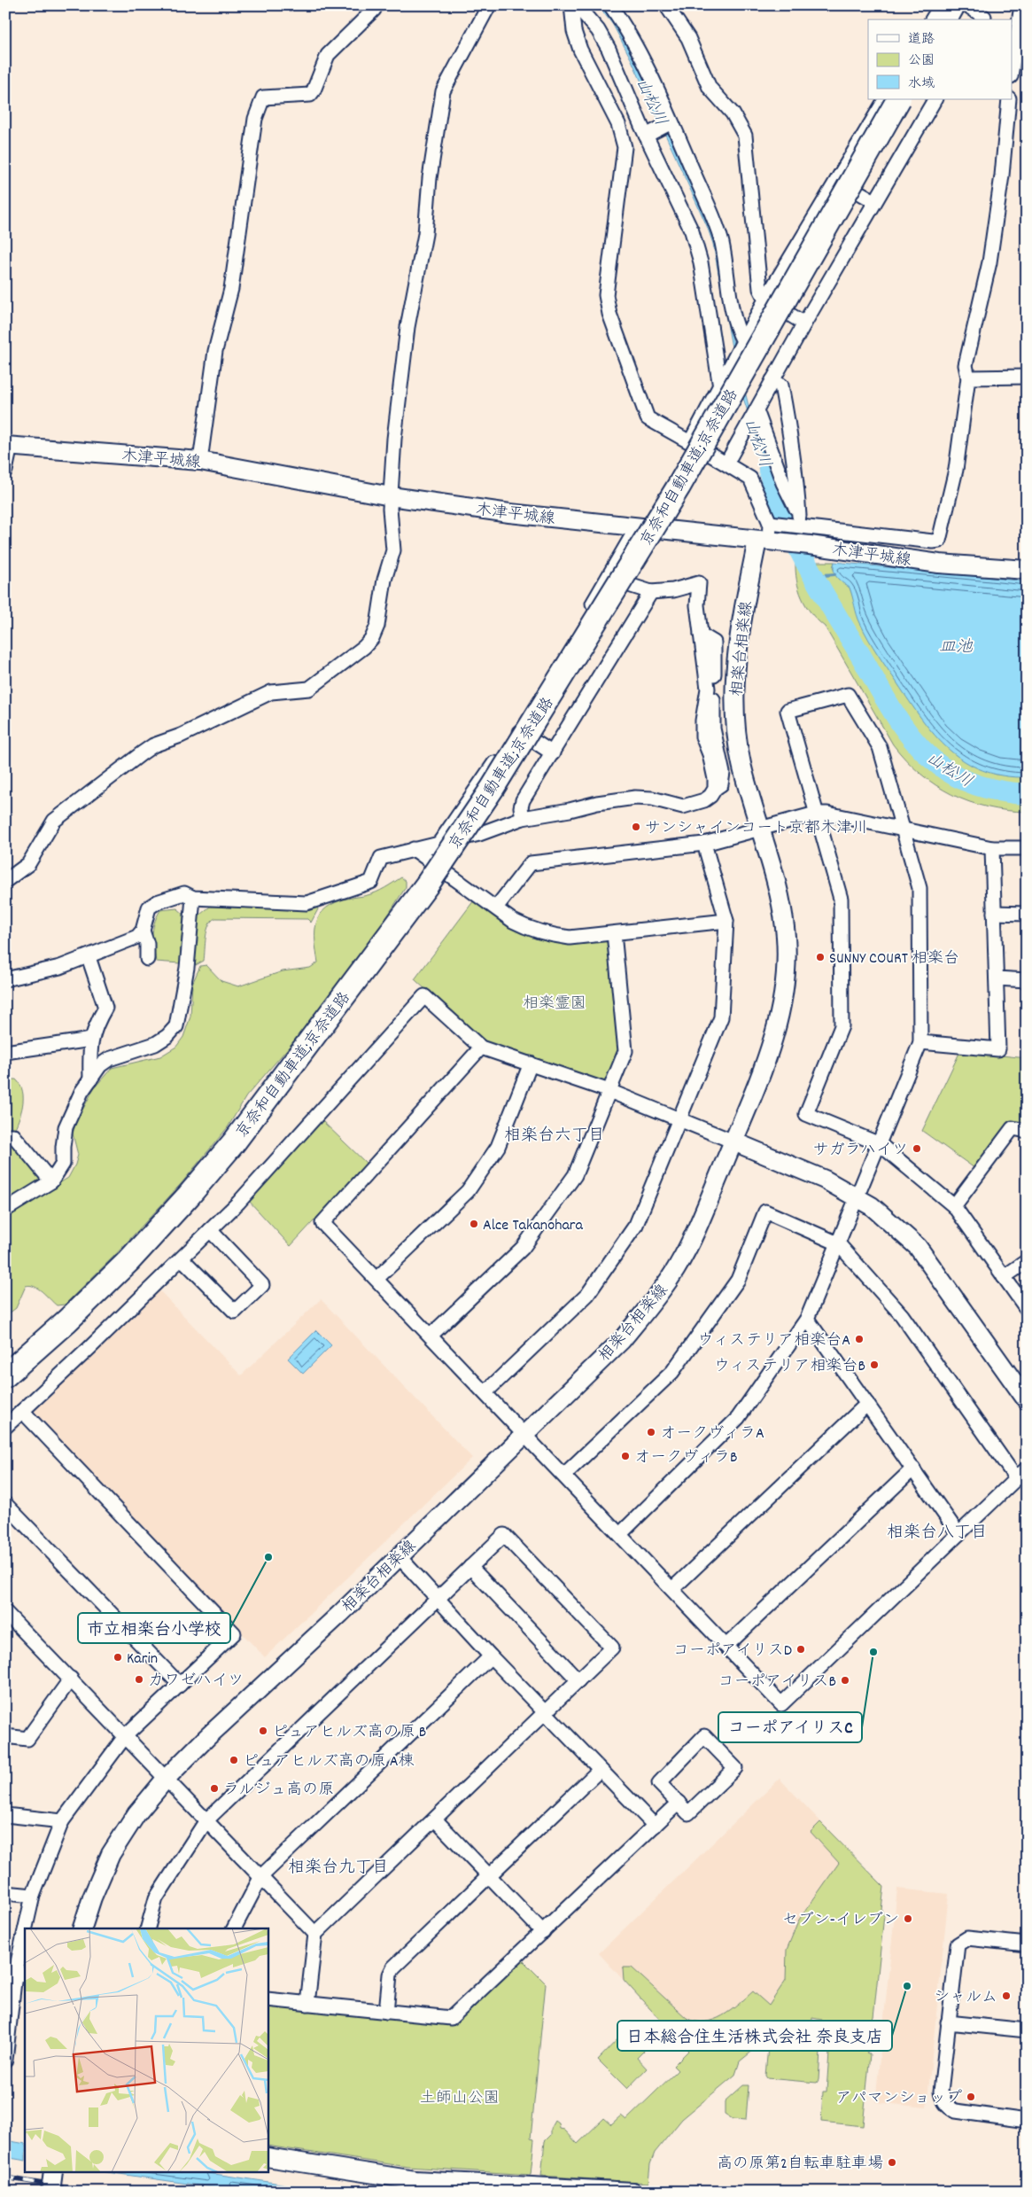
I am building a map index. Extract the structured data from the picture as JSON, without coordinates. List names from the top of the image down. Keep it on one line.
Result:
{"streets":{"highway":["京奈和自動車道;京奈道路"],"main road":["木津平城線","相楽台相楽線"]},"crossings":[["木津平城線","相楽台相楽線"]],"districts":["相楽台六丁目","相楽台八丁目","相楽台九丁目"],"water":["山松川","皿池"],"parks":["相楽霊園","土師山公園"],"places":["サンシャインコート京都木津川","SUNNY COURT 相楽台","サガラハイツ","Alce Takanohara","ウィステリア相楽台A","ウィステリア相楽台B","オークヴィラA","オークヴィラB","市立相楽台小学校","コーポアイリスD","コーポアイリスC","Karin","カワゼハイツ","コーポアイリスB","ピュアヒルズ高の原 B","ピュアヒルズ高の原 A棟","ラルジュ高の原","セブン-イレブン","日本総合住生活株式会社 奈良支店","シャルム","アパマンショップ","高の原第2自転車駐車場"],"legend":["道路","公園","水域"]}
